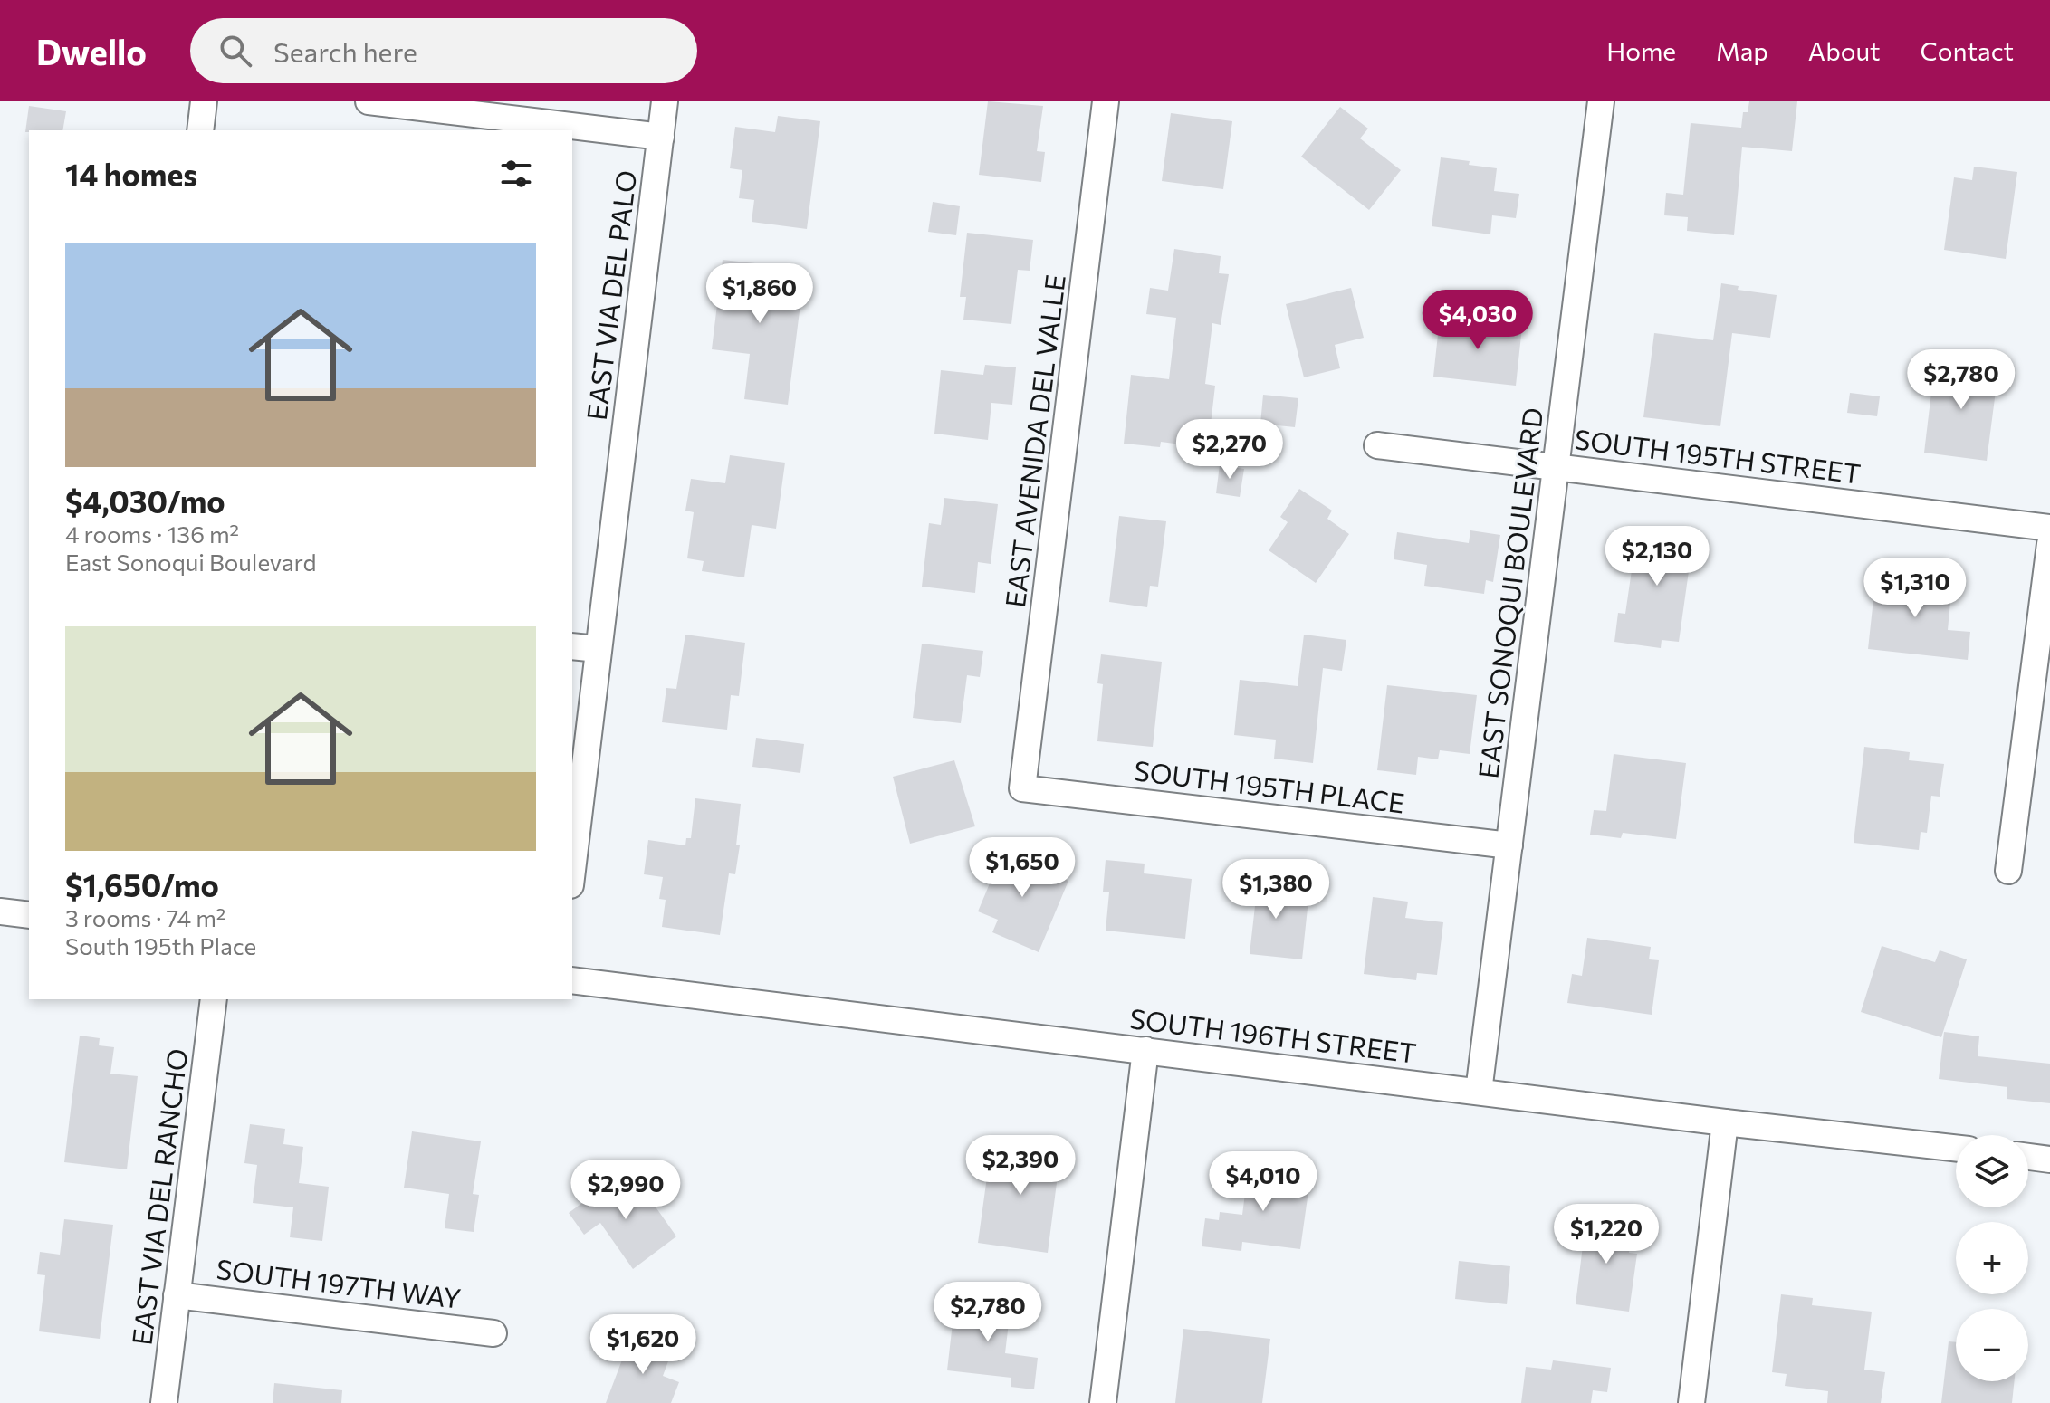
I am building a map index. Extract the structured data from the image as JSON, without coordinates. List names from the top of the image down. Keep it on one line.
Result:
{"streets":{"street":["EAST VIA DEL PALO","EAST AVENIDA DEL VALLE","SOUTH 195TH STREET","EAST SONOQUI BOULEVARD","SOUTH 195TH PLACE","SOUTH 196TH STREET","EAST VIA DEL RANCHO","SOUTH 197TH WAY"]},"crossings":[["EAST AVENIDA DEL VALLE","SOUTH 195TH PLACE"],["SOUTH 195TH STREET","EAST SONOQUI BOULEVARD"],["EAST SONOQUI BOULEVARD","SOUTH 195TH PLACE"],["EAST SONOQUI BOULEVARD","SOUTH 196TH STREET"],["EAST VIA DEL RANCHO","SOUTH 197TH WAY"]],"page":{"header":"Dwello","search":"Search here","nav":["Home","Map","About","Contact"],"heading":"14 homes","list":[{"name":"$4,030/mo","note":"4 rooms · 136 m² · East Sonoqui Boulevard"},{"name":"$1,650/mo","note":"3 rooms · 74 m² · South 195th Place"}],"price":["$1,860","$4,030","$2,780","$2,270","$2,130","$1,310","$1,650","$1,380","$2,390","$4,010","$2,990","$1,220","$2,780","$1,620"],"map_buttons":["+","−"]}}
